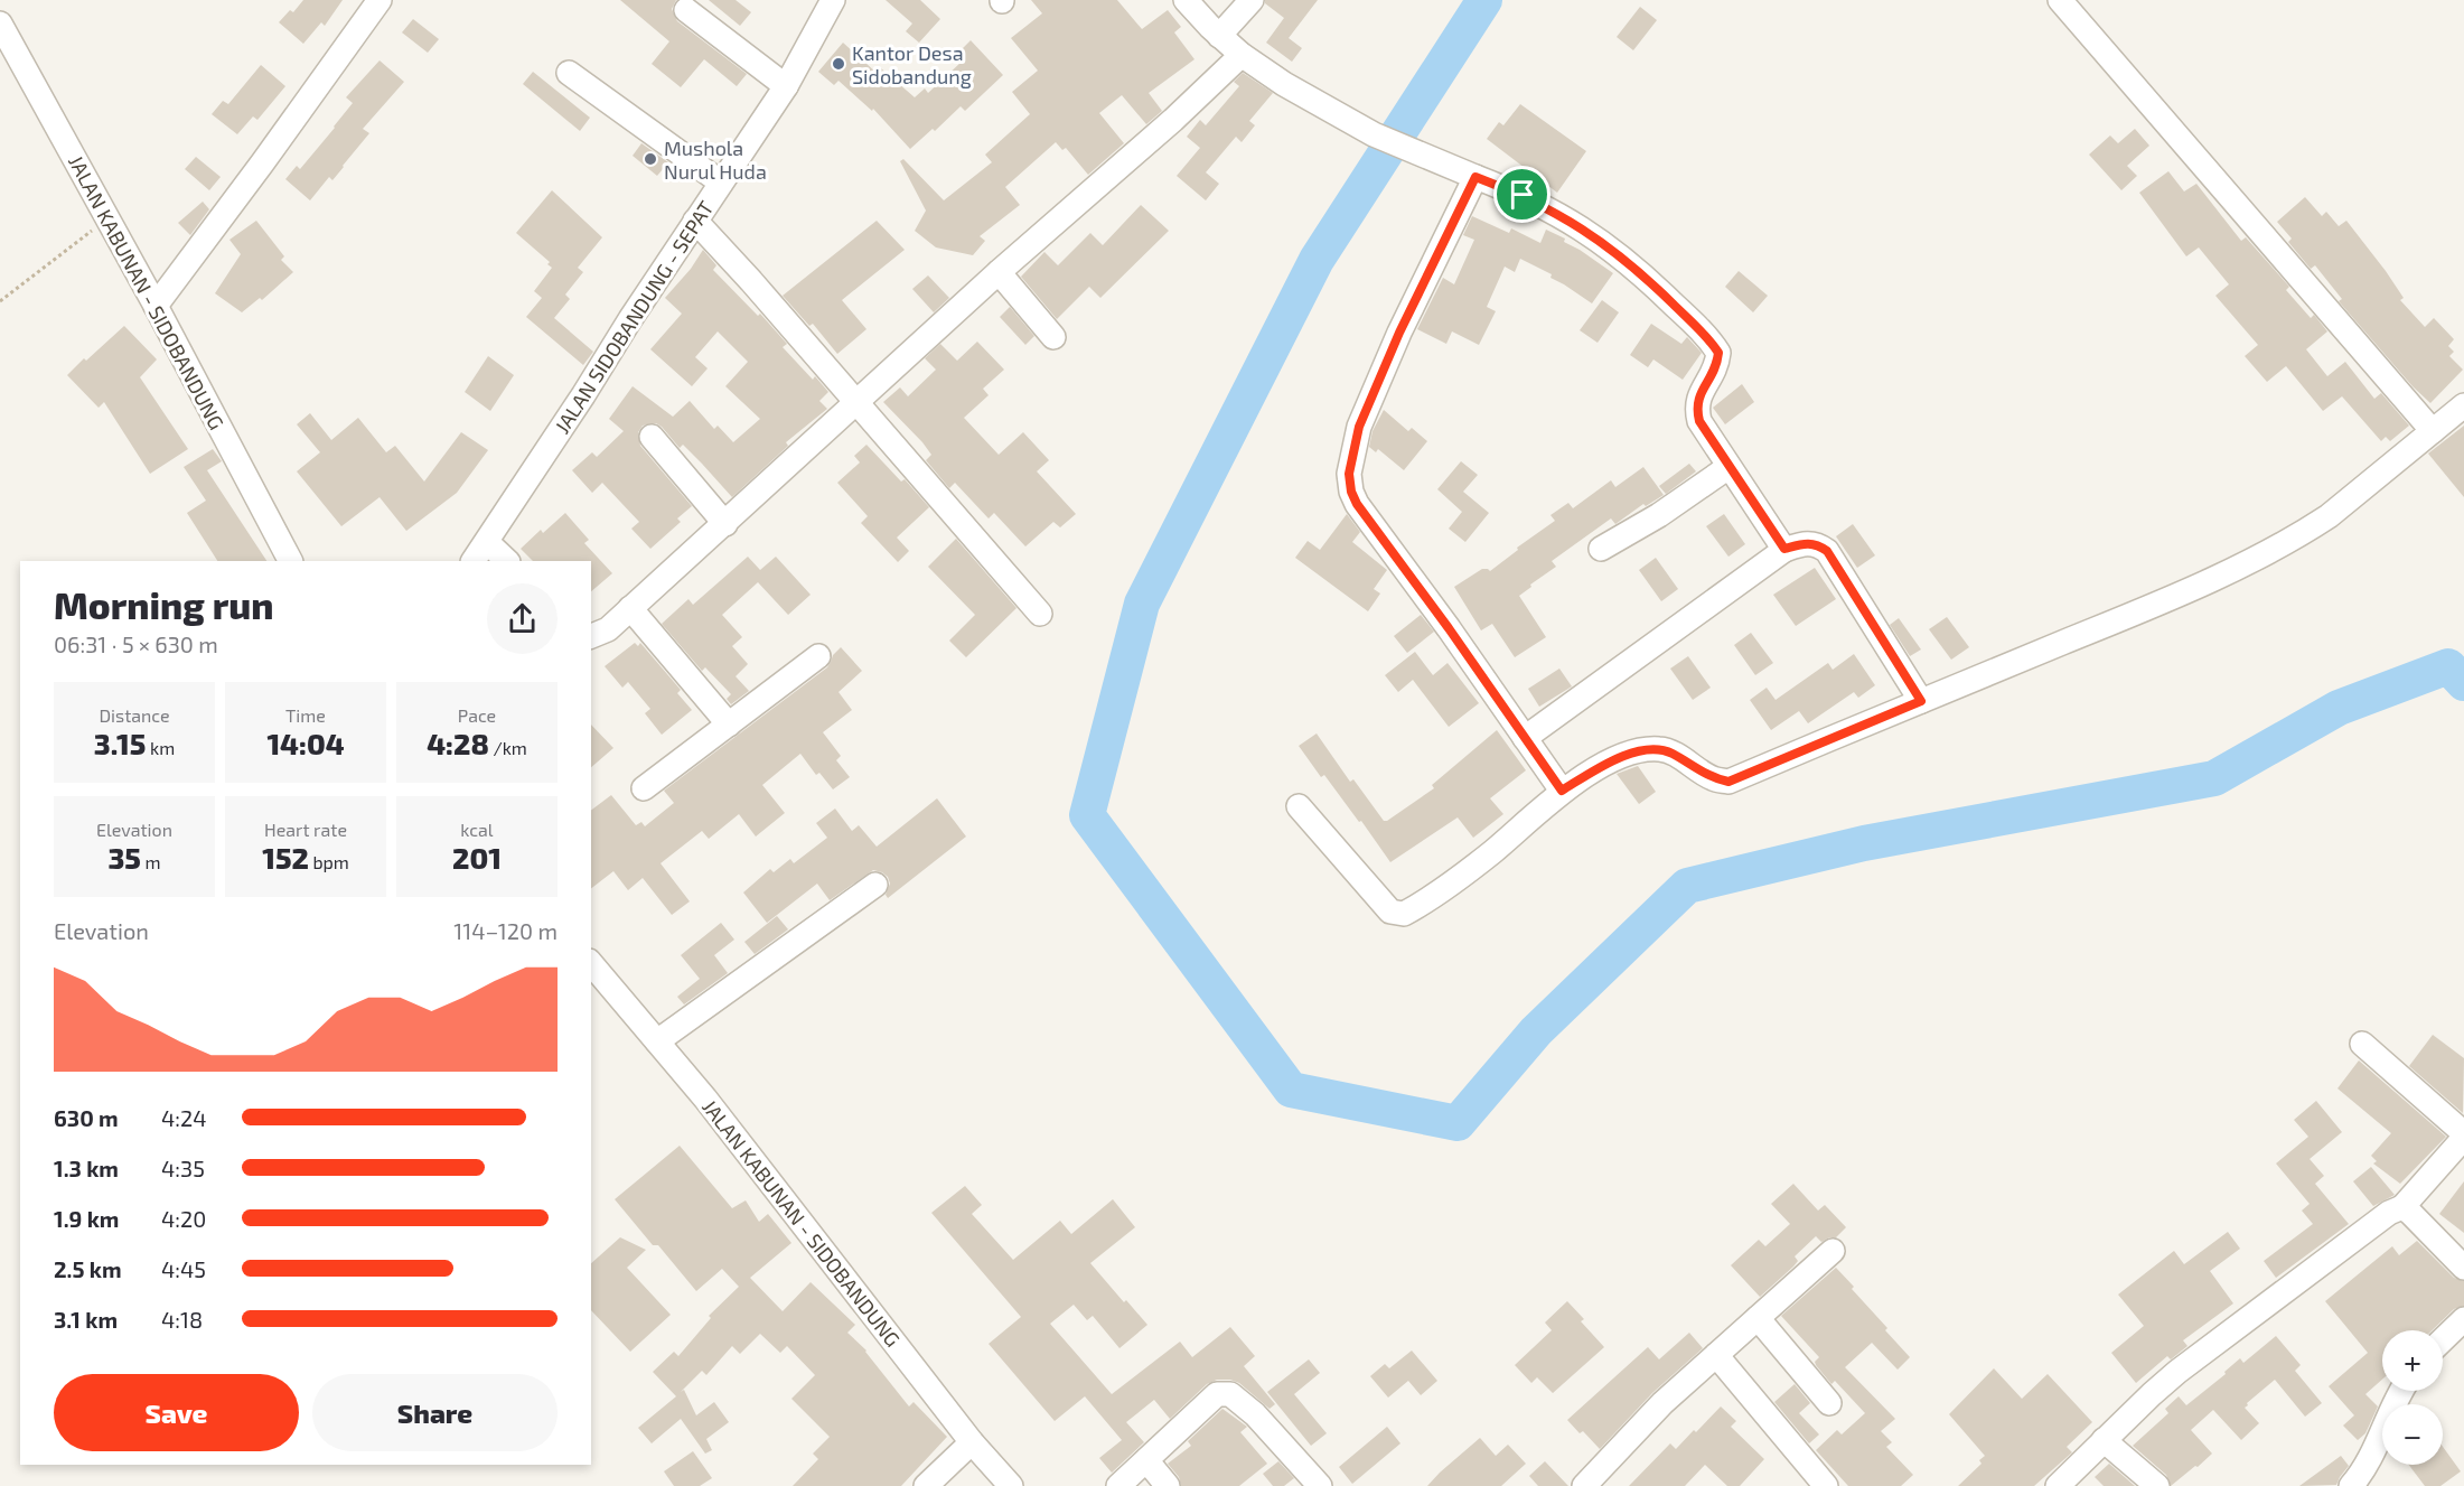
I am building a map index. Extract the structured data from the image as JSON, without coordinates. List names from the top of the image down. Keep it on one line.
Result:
{"streets":{"street":["JALAN KABUNAN - SIDOBANDUNG","JALAN SIDOBANDUNG - SEPAT"]},"places":["Kantor Desa Sidobandung","Mushola Nurul Huda"],"page":{"heading":["Morning run","06:31 · 5 × 630 m"],"stats":[["Distance","3.15 km"],["Time","14:04"],["Pace","4:28 /km"],["Elevation","35 m"],["Heart rate","152 bpm"],["kcal","201"]],"chart":["Elevation","114–120 m"],"list":[{"name":"630 m","note":"4:24"},{"name":"1.3 km","note":"4:35"},{"name":"1.9 km","note":"4:20"},{"name":"2.5 km","note":"4:45"},{"name":"3.1 km","note":"4:18"}],"map_buttons":["+","−"],"buttons":["Save","Share"]}}
